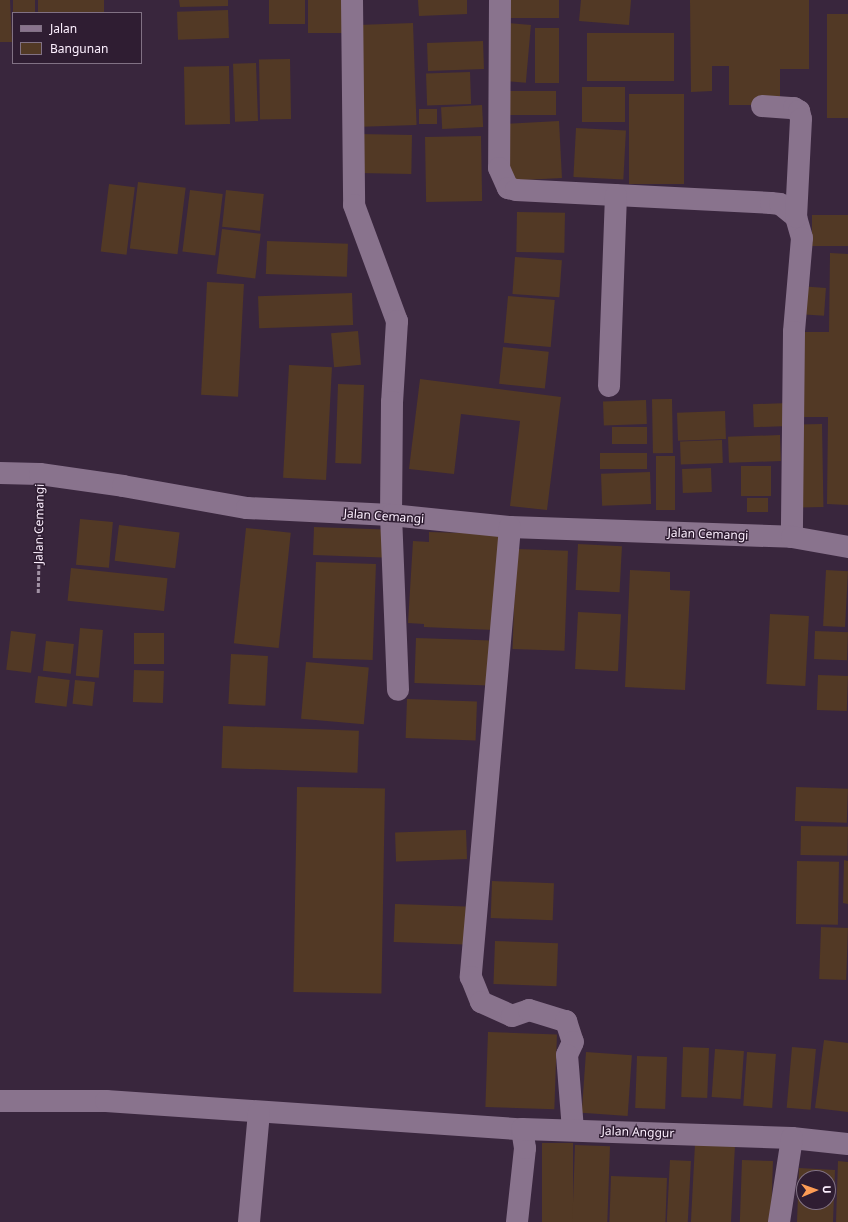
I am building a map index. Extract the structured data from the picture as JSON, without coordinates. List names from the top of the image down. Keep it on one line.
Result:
{"streets":{"street":["Jalan Cemangi","Jalan Anggur"]},"legend":["Jalan","Bangunan"],"north":"right"}
